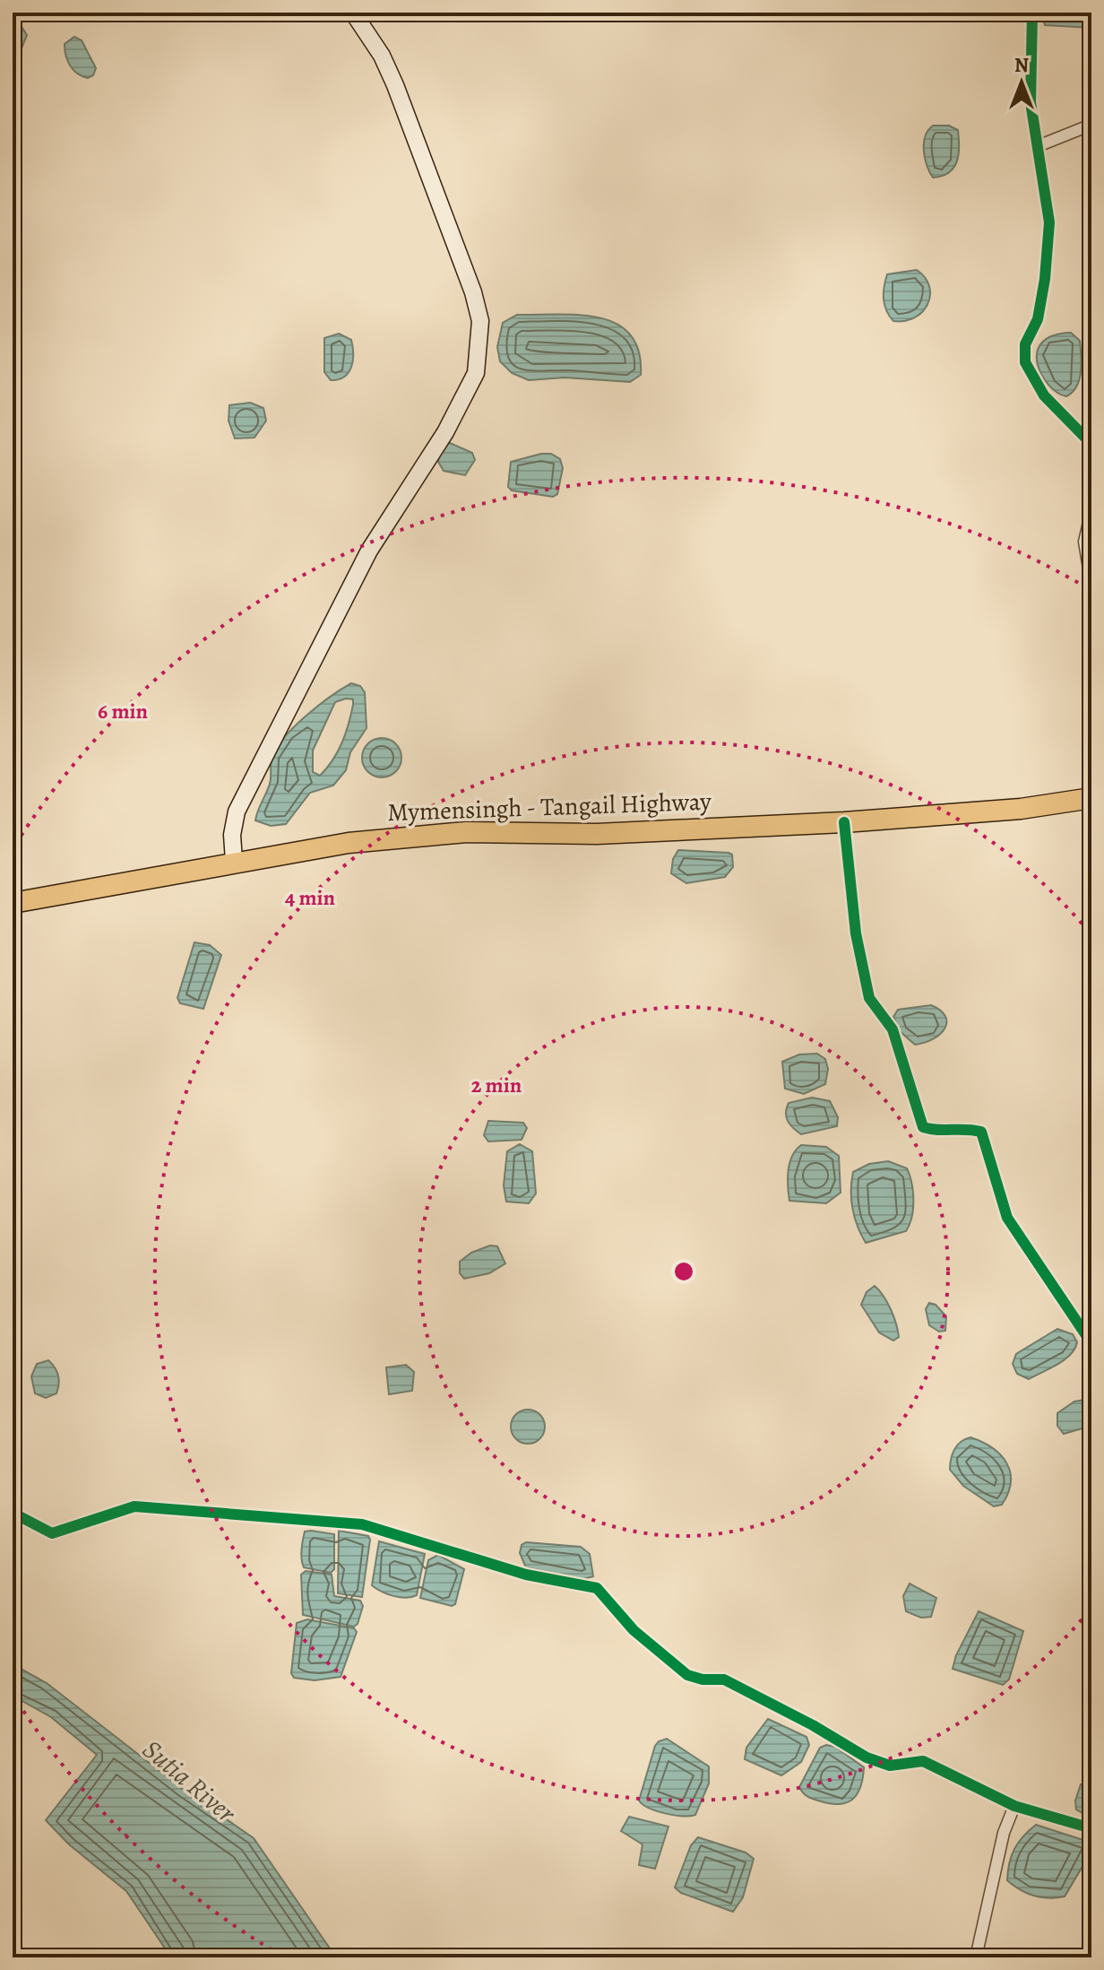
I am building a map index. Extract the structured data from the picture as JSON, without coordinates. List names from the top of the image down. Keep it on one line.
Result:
{"streets":{"highway":["Mymensingh - Tangail Highway"]},"water":["Sutia River"],"north":"top","rings":["6 min","4 min","2 min"]}
